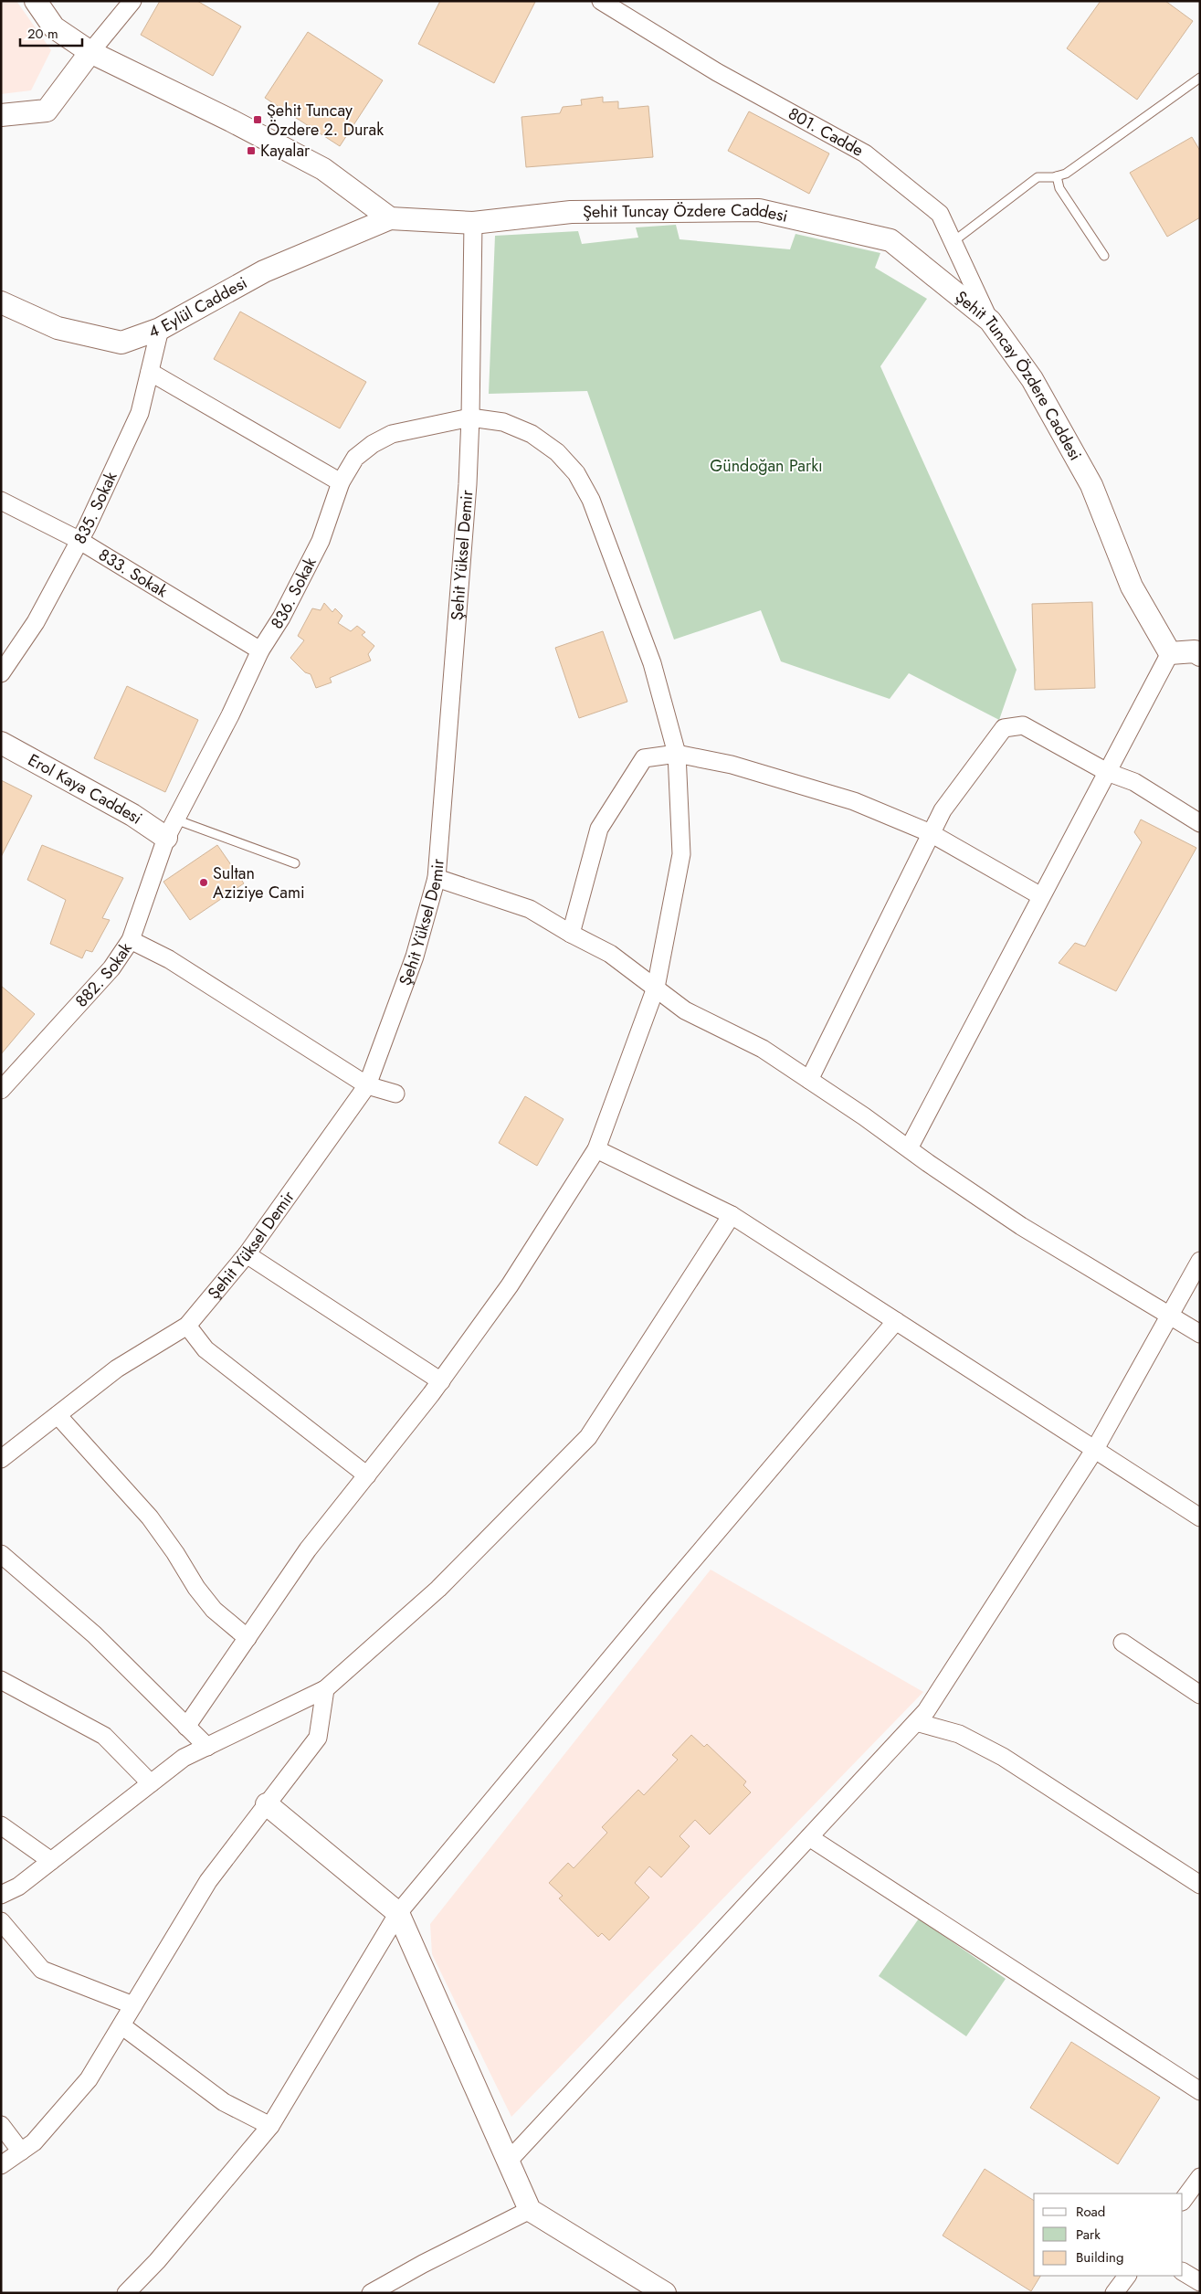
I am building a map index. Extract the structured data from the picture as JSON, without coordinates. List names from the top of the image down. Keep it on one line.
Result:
{"streets":{"street":["801. Cadde","Şehit Tuncay Özdere Caddesi","4 Eylül Caddesi","835. Sokak","Şehit Yüksel Demir","833. Sokak","836. Sokak","Erol Kaya Caddesi","882. Sokak"]},"crossings":[["801. Cadde","Şehit Tuncay Özdere Caddesi"],["Şehit Tuncay Özdere Caddesi","4 Eylül Caddesi"],["Şehit Tuncay Özdere Caddesi","Şehit Yüksel Demir"],["4 Eylül Caddesi","835. Sokak"],["835. Sokak","833. Sokak"],["Şehit Yüksel Demir","836. Sokak"],["833. Sokak","836. Sokak"],["836. Sokak","Erol Kaya Caddesi"],["836. Sokak","882. Sokak"],["Erol Kaya Caddesi","882. Sokak"]],"parks":["Gündoğan Parkı"],"places":{"transit":["Şehit Tuncay Özdere 2. Durak","Kayalar"],"other":["Sultan Aziziye Cami"]},"legend":["Road","Park","Building"],"scale_bar":"20 m"}
